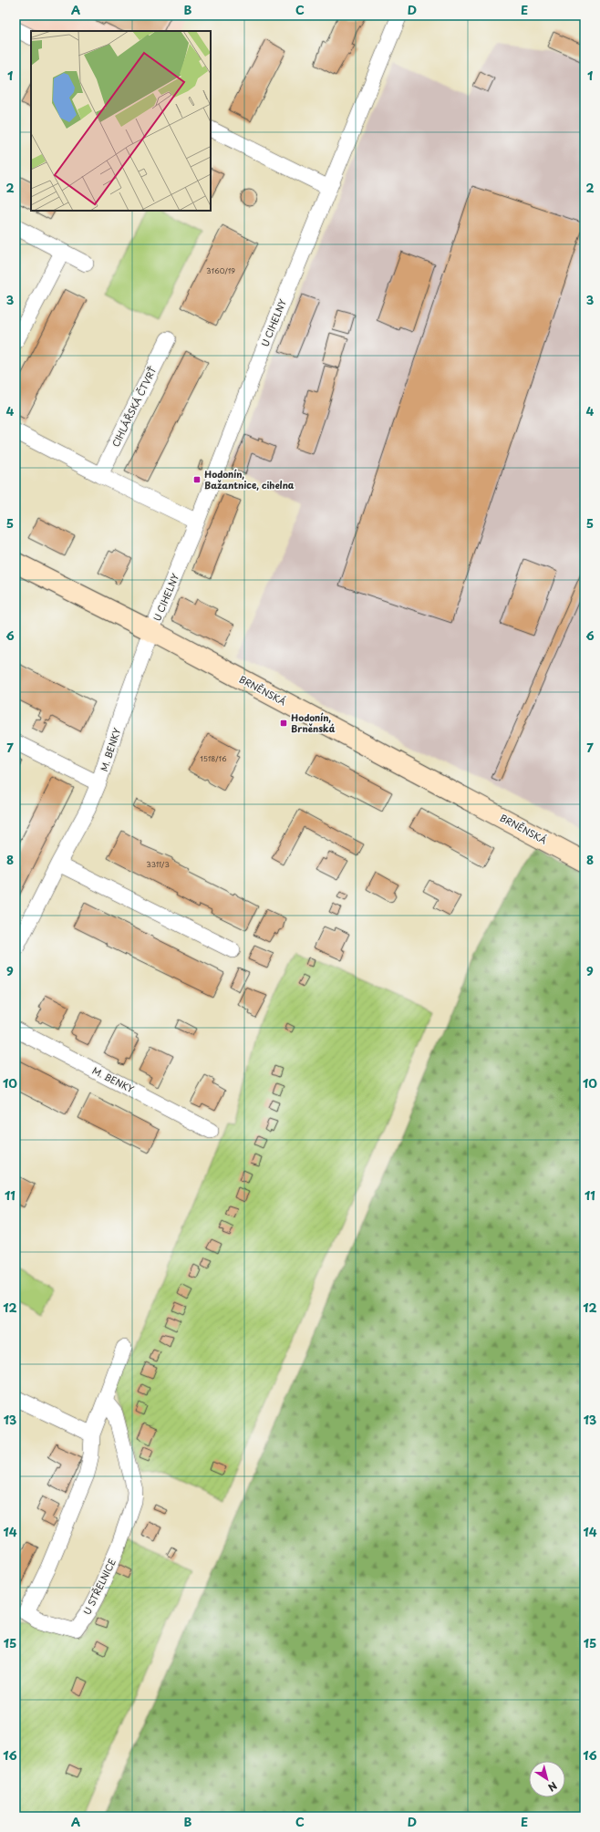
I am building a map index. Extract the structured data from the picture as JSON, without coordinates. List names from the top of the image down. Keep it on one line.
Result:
{"streets":{"main road":["BRNĚNSKÁ"],"street":["U CIHELNY","CIHLÁŘSKÁ ČTVRŤ","M. BENKY","U STŘELNICE"]},"crossings":[["U CIHELNY","BRNĚNSKÁ"],["U CIHELNY","M. BENKY"],["BRNĚNSKÁ","M. BENKY"]],"places":{"transit":["Hodonín, Bažantnice, cihelna","Hodonín, Brněnská"]},"house_numbers":["3160/19","1518/16","3311/3"],"north":"bottom right","grid":{"columns":["A","B","C","D","E"],"rows":["1","2","3","4","5","6","7","8","9","10","11","12","13","14","15","16"]}}
